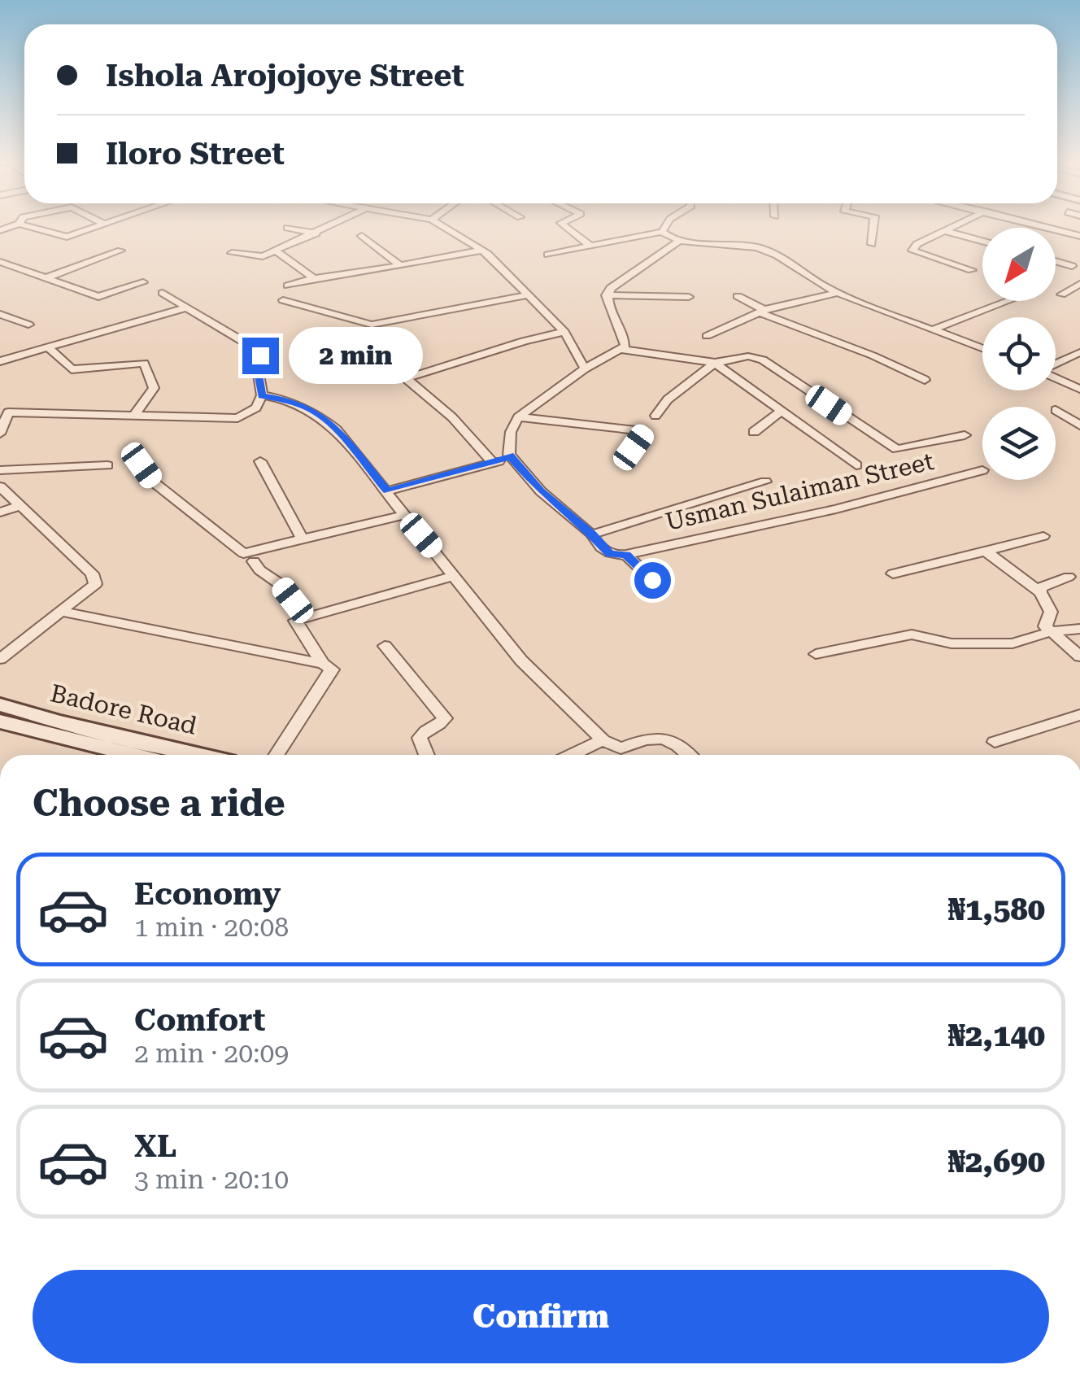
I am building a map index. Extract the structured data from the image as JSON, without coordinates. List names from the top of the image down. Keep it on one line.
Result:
{"streets":{"main road":["Badore Road"],"street":["Usman Sulaiman Street"]},"north":"bottom left","page":{"banner":["Ishola Arojojoye Street","Iloro Street"],"bubble":"2 min","heading":"Choose a ride","list":[{"name":"Economy","note":"1 min · 20:08","value":"₦1,580"},{"name":"Comfort","note":"2 min · 20:09","value":"₦2,140"},{"name":"XL","note":"3 min · 20:10","value":"₦2,690"}],"buttons":"Confirm"}}
